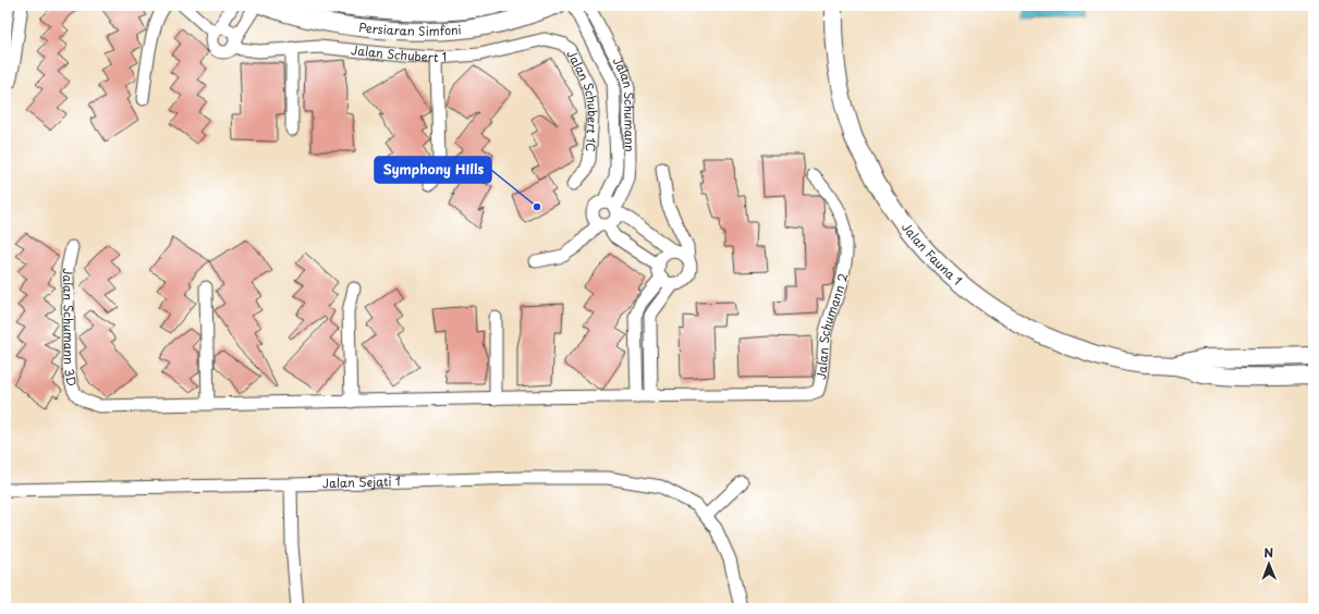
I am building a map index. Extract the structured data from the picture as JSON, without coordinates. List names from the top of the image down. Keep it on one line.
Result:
{"streets":{"street":["Persiaran Simfoni","Jalan Schubert 1","Jalan Schubert 1C","Jalan Schumann","Jalan Fauna 1","Jalan Schumann 2","Jalan Schumann 3D","Jalan Sejati 1"]},"crossings":[["Jalan Schubert 1","Jalan Schubert 1C"]],"places":["Symphony HIlls"],"north":"top"}
